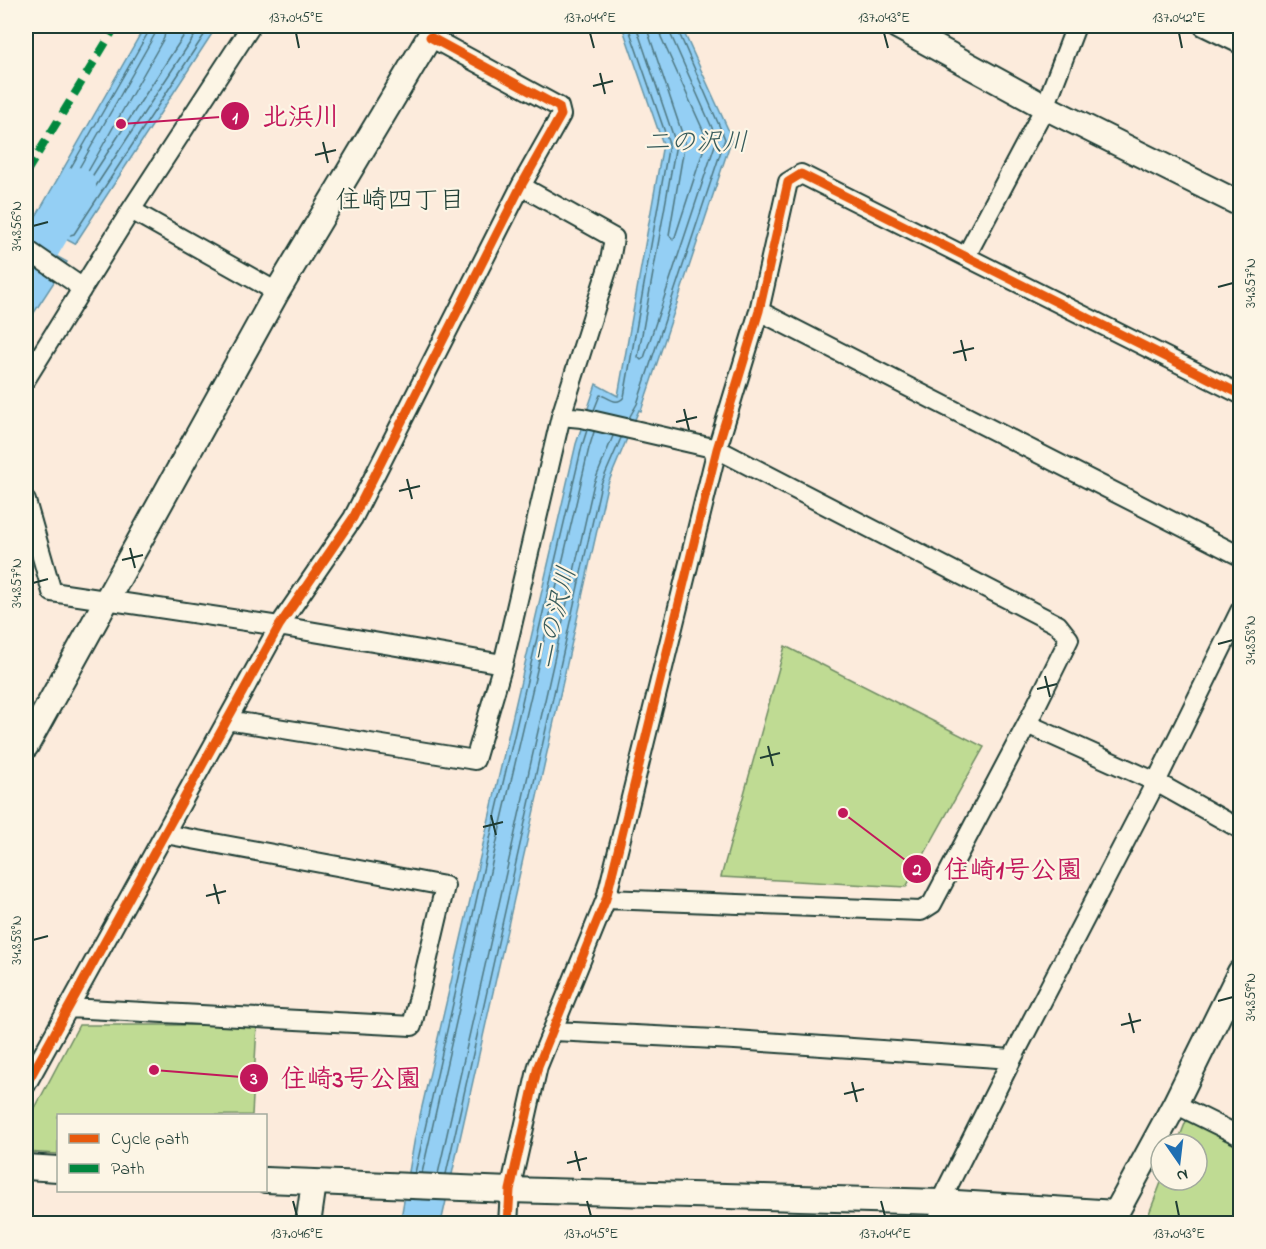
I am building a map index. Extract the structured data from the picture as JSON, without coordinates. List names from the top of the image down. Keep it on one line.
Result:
{"districts":["住崎四丁目"],"water":["二の沢川"],"places":["北浜川","住崎1号公園","住崎3号公園"],"legend":["Cycle path","Path"],"north":"bottom","coordinates":["137.045°E","137.044°E","137.043°E","137.042°E","34.856°N","34.857°N","34.858°N","34.859°N","137.046°E"]}
